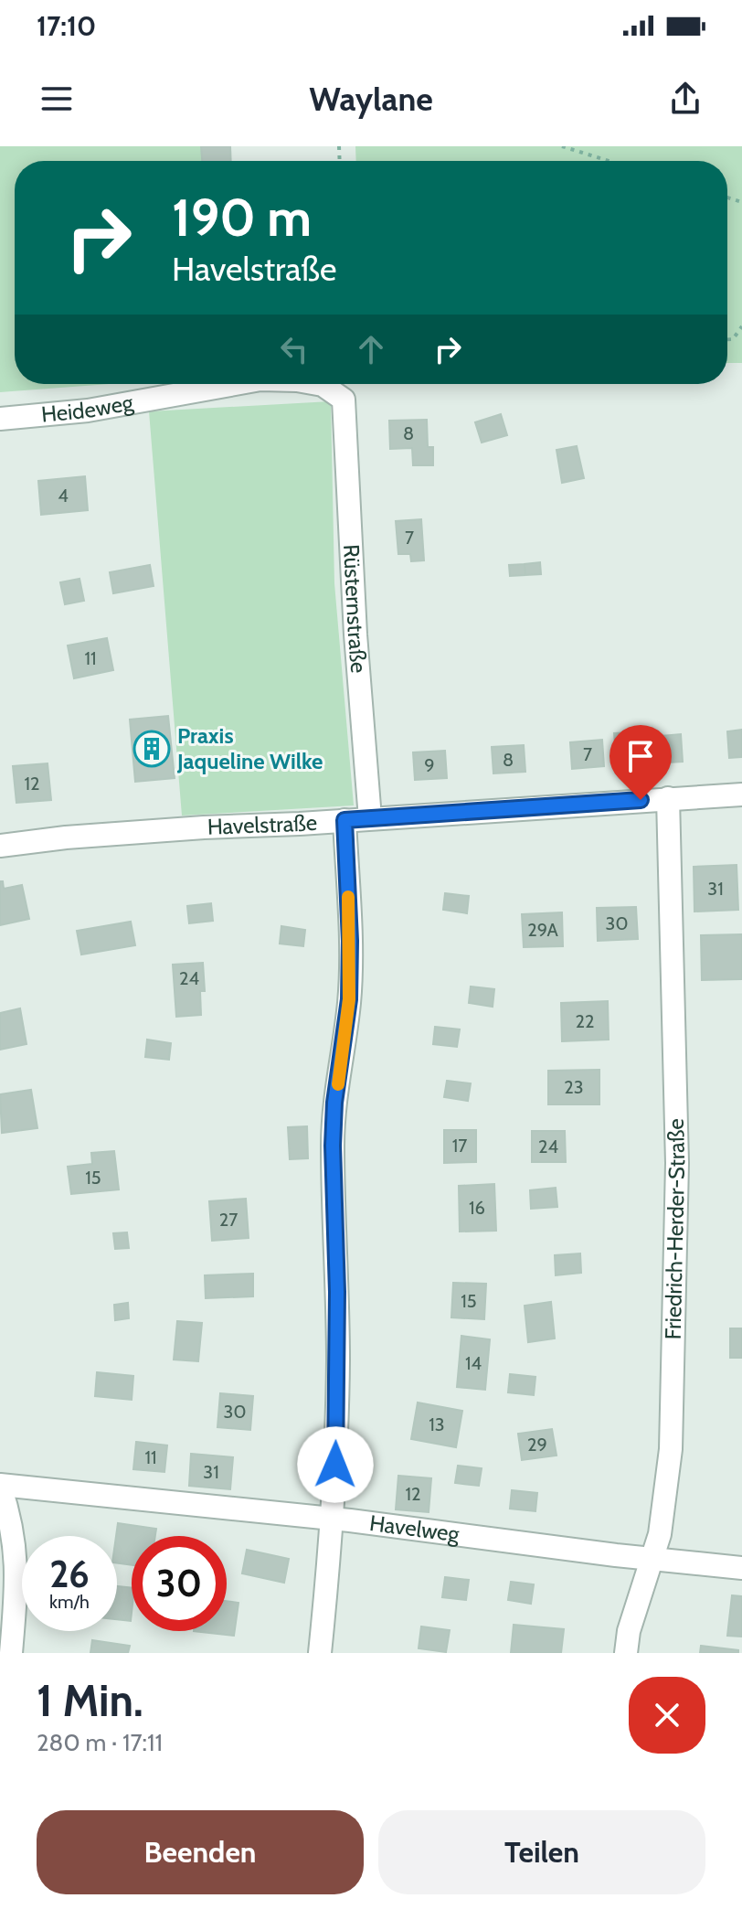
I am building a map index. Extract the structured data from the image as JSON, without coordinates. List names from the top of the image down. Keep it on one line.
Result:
{"streets":{"street":["Heideweg","Rüsternstraße","Havelstraße","Friedrich-Herder-Straße","Havelweg"]},"crossings":[["Heideweg","Rüsternstraße"],["Rüsternstraße","Havelstraße"],["Havelstraße","Friedrich-Herder-Straße"],["Friedrich-Herder-Straße","Havelweg"]],"places":{"building":["Praxis Jaqueline Wilke"]},"house_numbers":["8","4","7","11","7","8","9","12","31","30","29A","24","22","23","17","24","15","16","27","15","14","30","13","29","11","31","12"],"page":{"status":"17:10","header":"Waylane","turn":["190 m","Havelstraße"],"speed":"26 km/h","limit":"30","heading":["1 Min.","280 m · 17:11"],"buttons":["Beenden","Teilen"]}}
